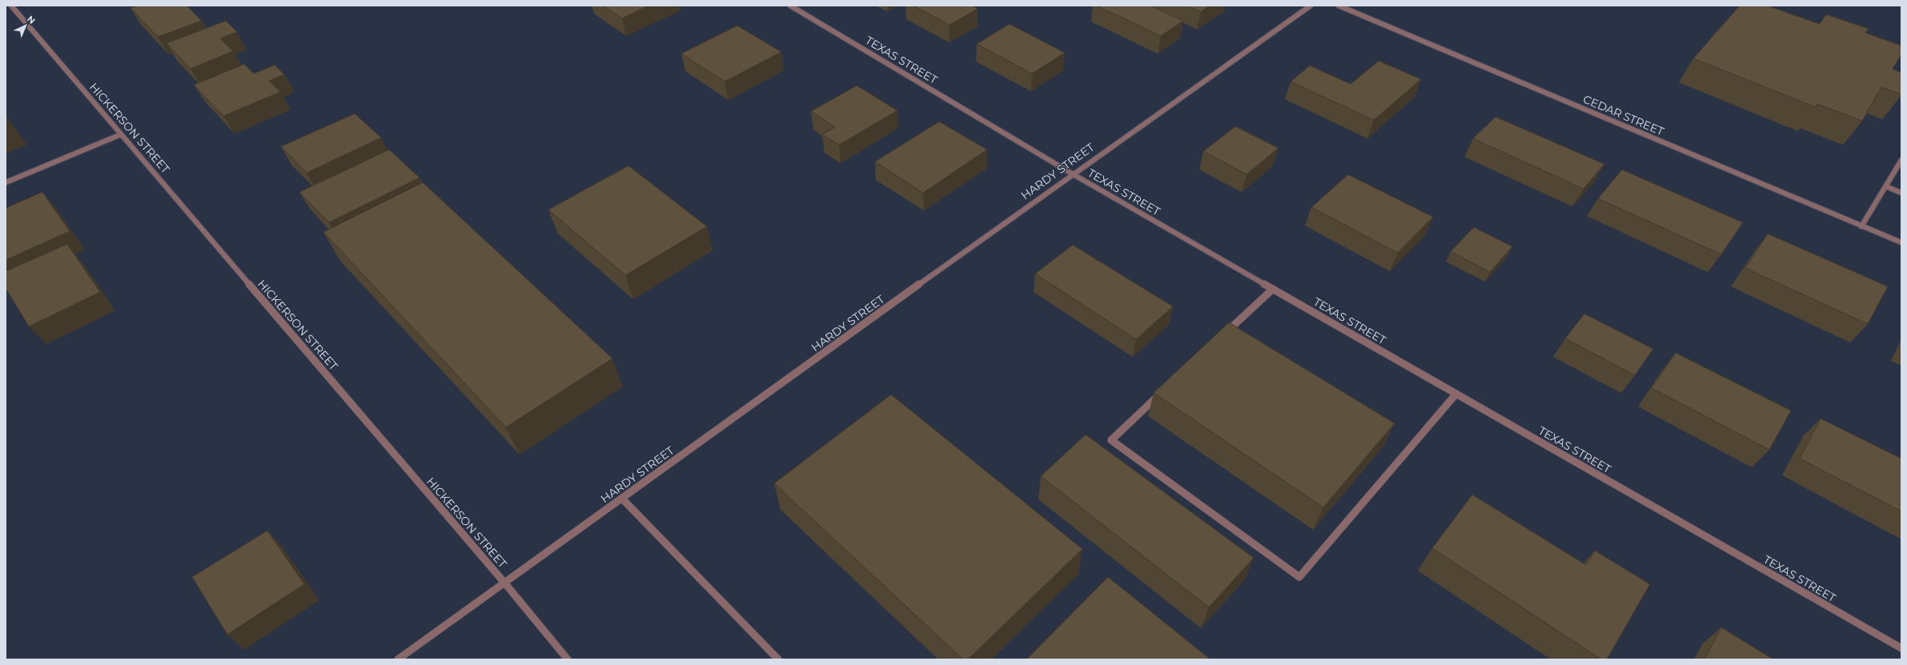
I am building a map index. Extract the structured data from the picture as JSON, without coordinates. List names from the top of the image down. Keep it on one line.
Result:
{"streets":{"street":["TEXAS STREET","CEDAR STREET","HICKERSON STREET","HARDY STREET"]},"crossings":[["TEXAS STREET","HARDY STREET"],["HICKERSON STREET","HARDY STREET"]],"north":"top right"}
